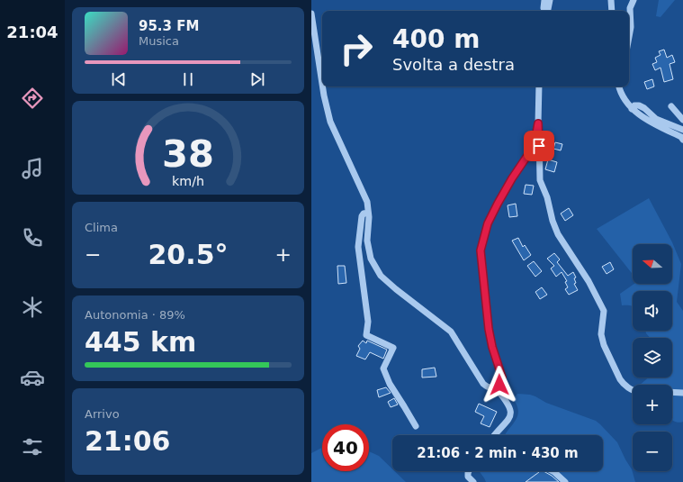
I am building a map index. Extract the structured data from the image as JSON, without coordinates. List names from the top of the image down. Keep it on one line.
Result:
{"north":"left","page":{"tabs":"21:04","turn":["400 m","Svolta a destra"],"song":["95.3 FM","Musica"],"tile":["Clima",["Autonomia · 89%","445 km"],["Arrivo","21:06"]],"heat":["−","20.5°","+"],"map_buttons":["+","−"],"limit":"40","trip":"21:06 · 2 min · 430 m","gauge":["38","km/h"]}}
